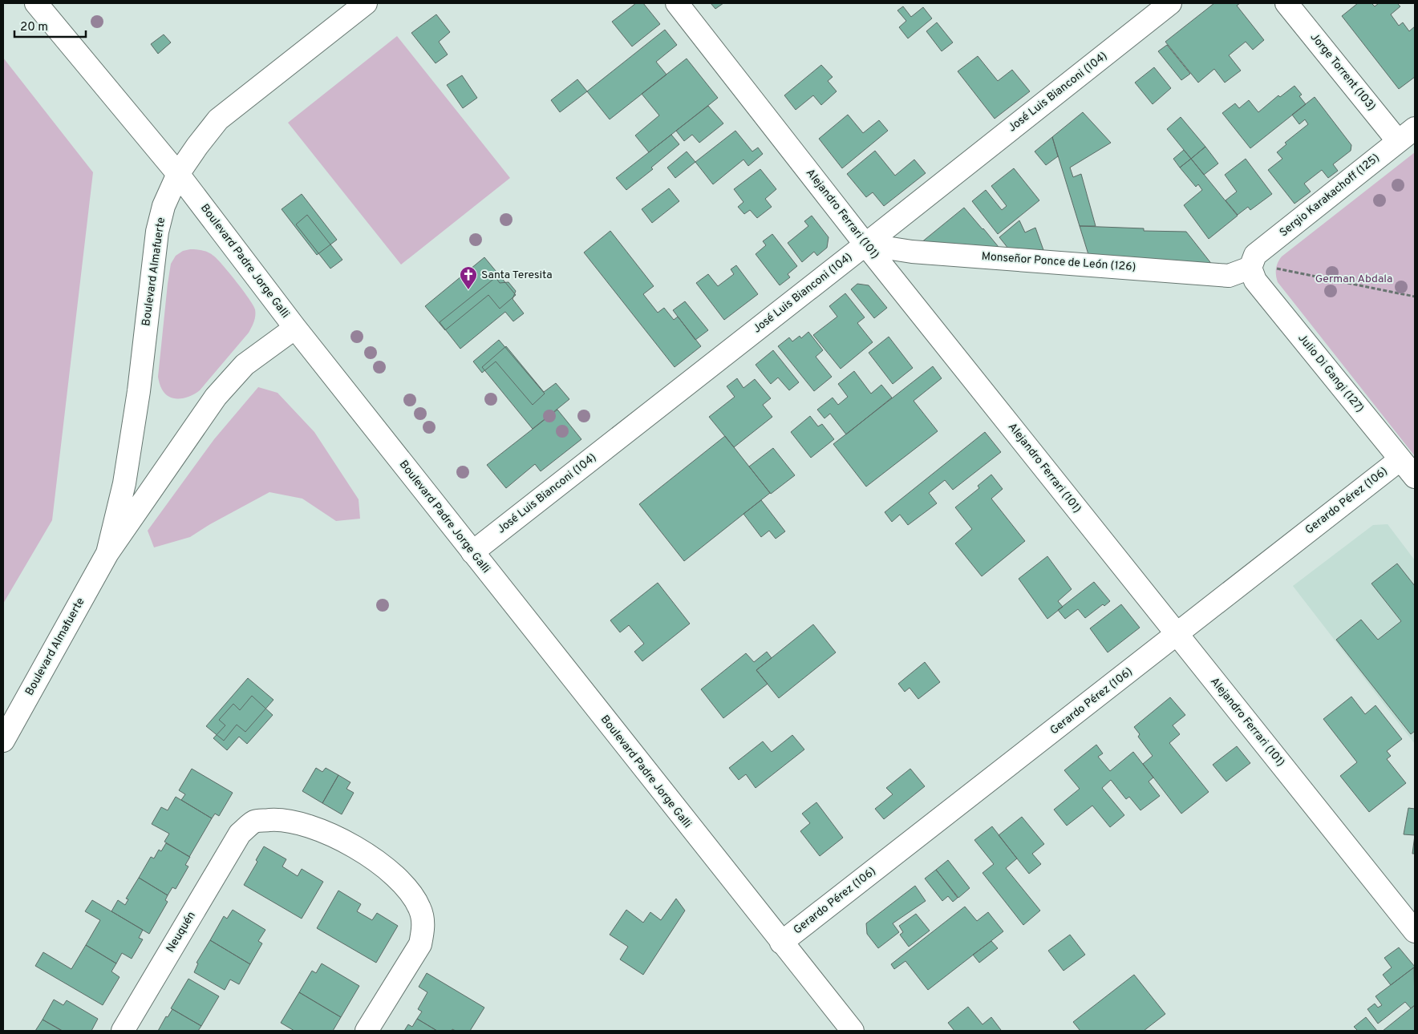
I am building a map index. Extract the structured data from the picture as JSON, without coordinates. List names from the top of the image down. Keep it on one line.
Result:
{"streets":{"street":["Jorge Torrent (103)","José Luis Bianconi (104)","Sergio Karakachoff (125)","Alejandro Ferrari (101)","Boulevard Padre Jorge Galli","Monseñor Ponce de León (126)","Boulevard Almafuerte","Julio Di Gangi (127)","Gerardo Pérez (106)","Neuquén"]},"crossings":[["Jorge Torrent (103)","Sergio Karakachoff (125)"],["José Luis Bianconi (104)","Alejandro Ferrari (101)"],["José Luis Bianconi (104)","Boulevard Padre Jorge Galli"],["José Luis Bianconi (104)","Monseñor Ponce de León (126)"],["Sergio Karakachoff (125)","Monseñor Ponce de León (126)"],["Sergio Karakachoff (125)","Julio Di Gangi (127)"],["Alejandro Ferrari (101)","Monseñor Ponce de León (126)"],["Alejandro Ferrari (101)","Gerardo Pérez (106)"],["Boulevard Padre Jorge Galli","Boulevard Almafuerte"],["Boulevard Padre Jorge Galli","Gerardo Pérez (106)"],["Monseñor Ponce de León (126)","Julio Di Gangi (127)"],["Julio Di Gangi (127)","Gerardo Pérez (106)"]],"parks":["German Abdala"],"places":{"church":["Santa Teresita"]},"scale_bar":"20 m"}
